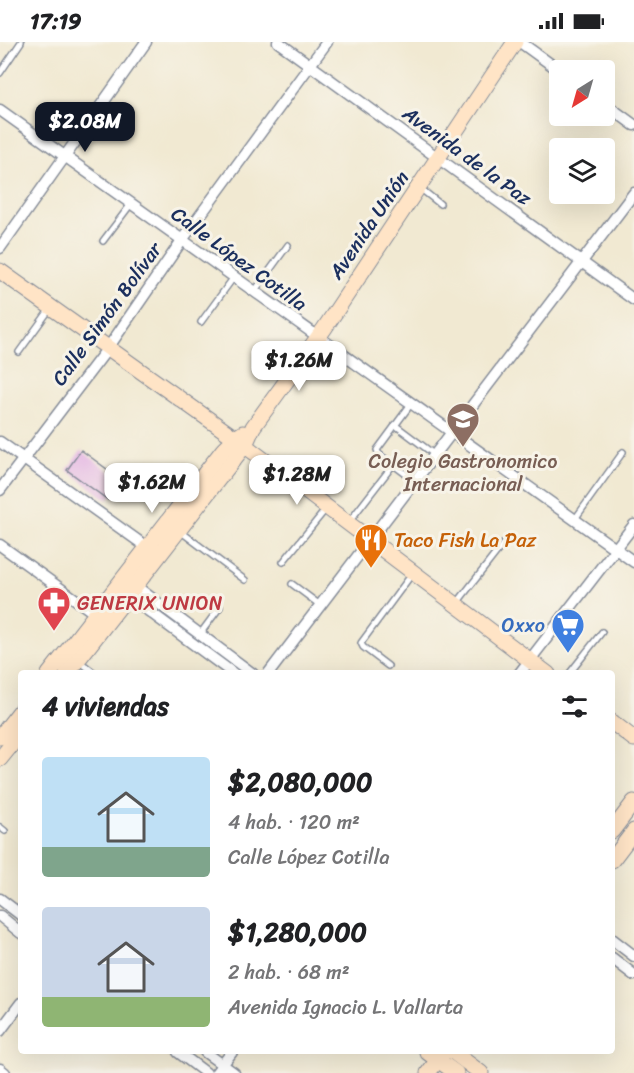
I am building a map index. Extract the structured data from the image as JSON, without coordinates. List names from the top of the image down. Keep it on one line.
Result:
{"streets":{"main road":["Avenida Unión"],"street":["Avenida de la Paz","Calle López Cotilla","Calle Simón Bolívar"]},"crossings":[["Avenida de la Paz","Avenida Unión"],["Avenida de la Paz","Calle Simón Bolívar"],["Avenida Unión","Calle López Cotilla"],["Calle López Cotilla","Calle Simón Bolívar"]],"places":{"school or university":["Colegio Gastronomico Internacional"],"restaurant":["Taco Fish La Paz"],"pharmacy":["GENERIX UNION"],"supermarket":["Oxxo"]},"north":"bottom left","page":{"status":"17:19","price":["$2.08M","$1.26M","$1.28M","$1.62M"],"heading":"4 viviendas","list":[{"name":"$2,080,000","note":"4 hab. · 120 m² · Calle López Cotilla"},{"name":"$1,280,000","note":"2 hab. · 68 m² · Avenida Ignacio L. Vallarta"}]}}
